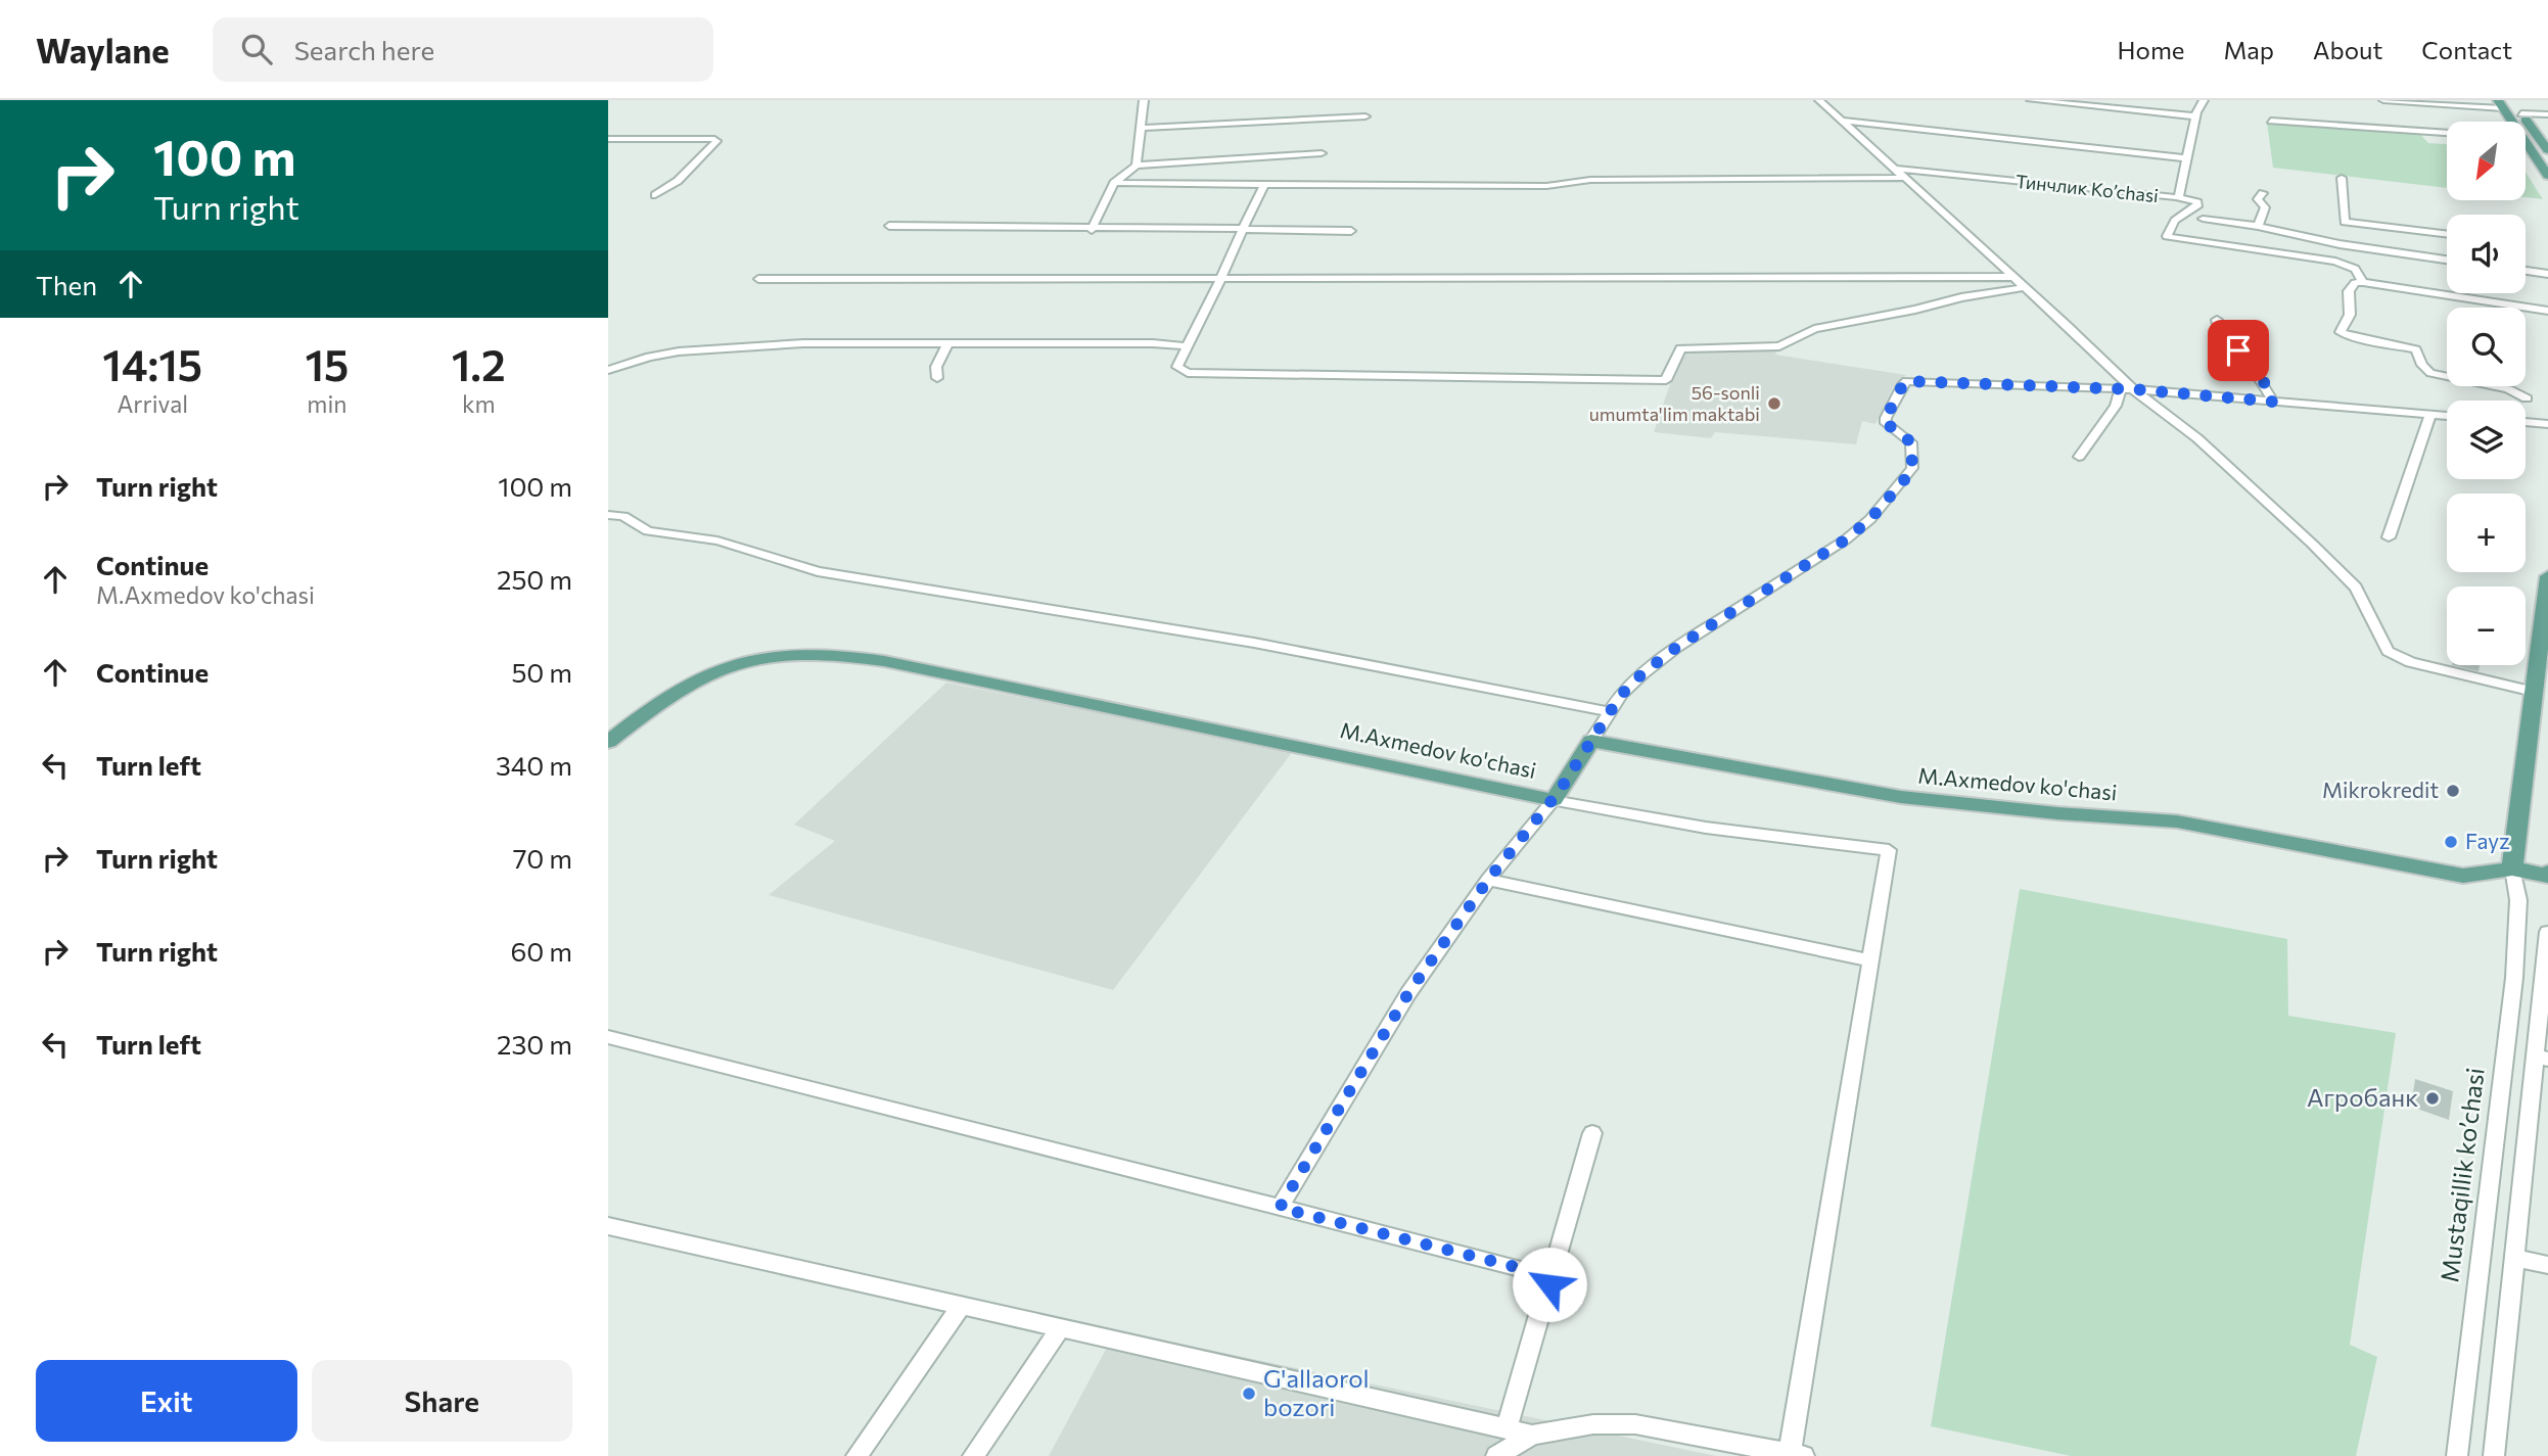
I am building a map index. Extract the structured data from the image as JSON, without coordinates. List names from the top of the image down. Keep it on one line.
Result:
{"streets":{"main road":["M.Axmedov ko'chasi"],"street":["Тинчлик Ko’chasi","Mustaqillik ko’chasi"]},"crossings":[["M.Axmedov ko'chasi","Mustaqillik ko’chasi"]],"places":["56-sonli umumta'lim maktabi","Mikrokredit","Fayz","Агробанк","G'allaorol bozori"],"north":"bottom left","page":{"header":"Waylane","search":"Search here","nav":["Home","Map","About","Contact"],"turn":["100 m","Turn right"],"map_buttons":["+","−"],"then":"Then","eta":["14:15","Arrival","15","min","1.2","km"],"list":[{"name":"Turn right","value":"100 m"},{"name":"Continue","note":"M.Axmedov ko'chasi","value":"250 m"},{"name":"Continue","value":"50 m"},{"name":"Turn left","value":"340 m"},{"name":"Turn right","value":"70 m"},{"name":"Turn right","value":"60 m"},{"name":"Turn left","value":"230 m"}],"buttons":["Exit","Share"]}}
